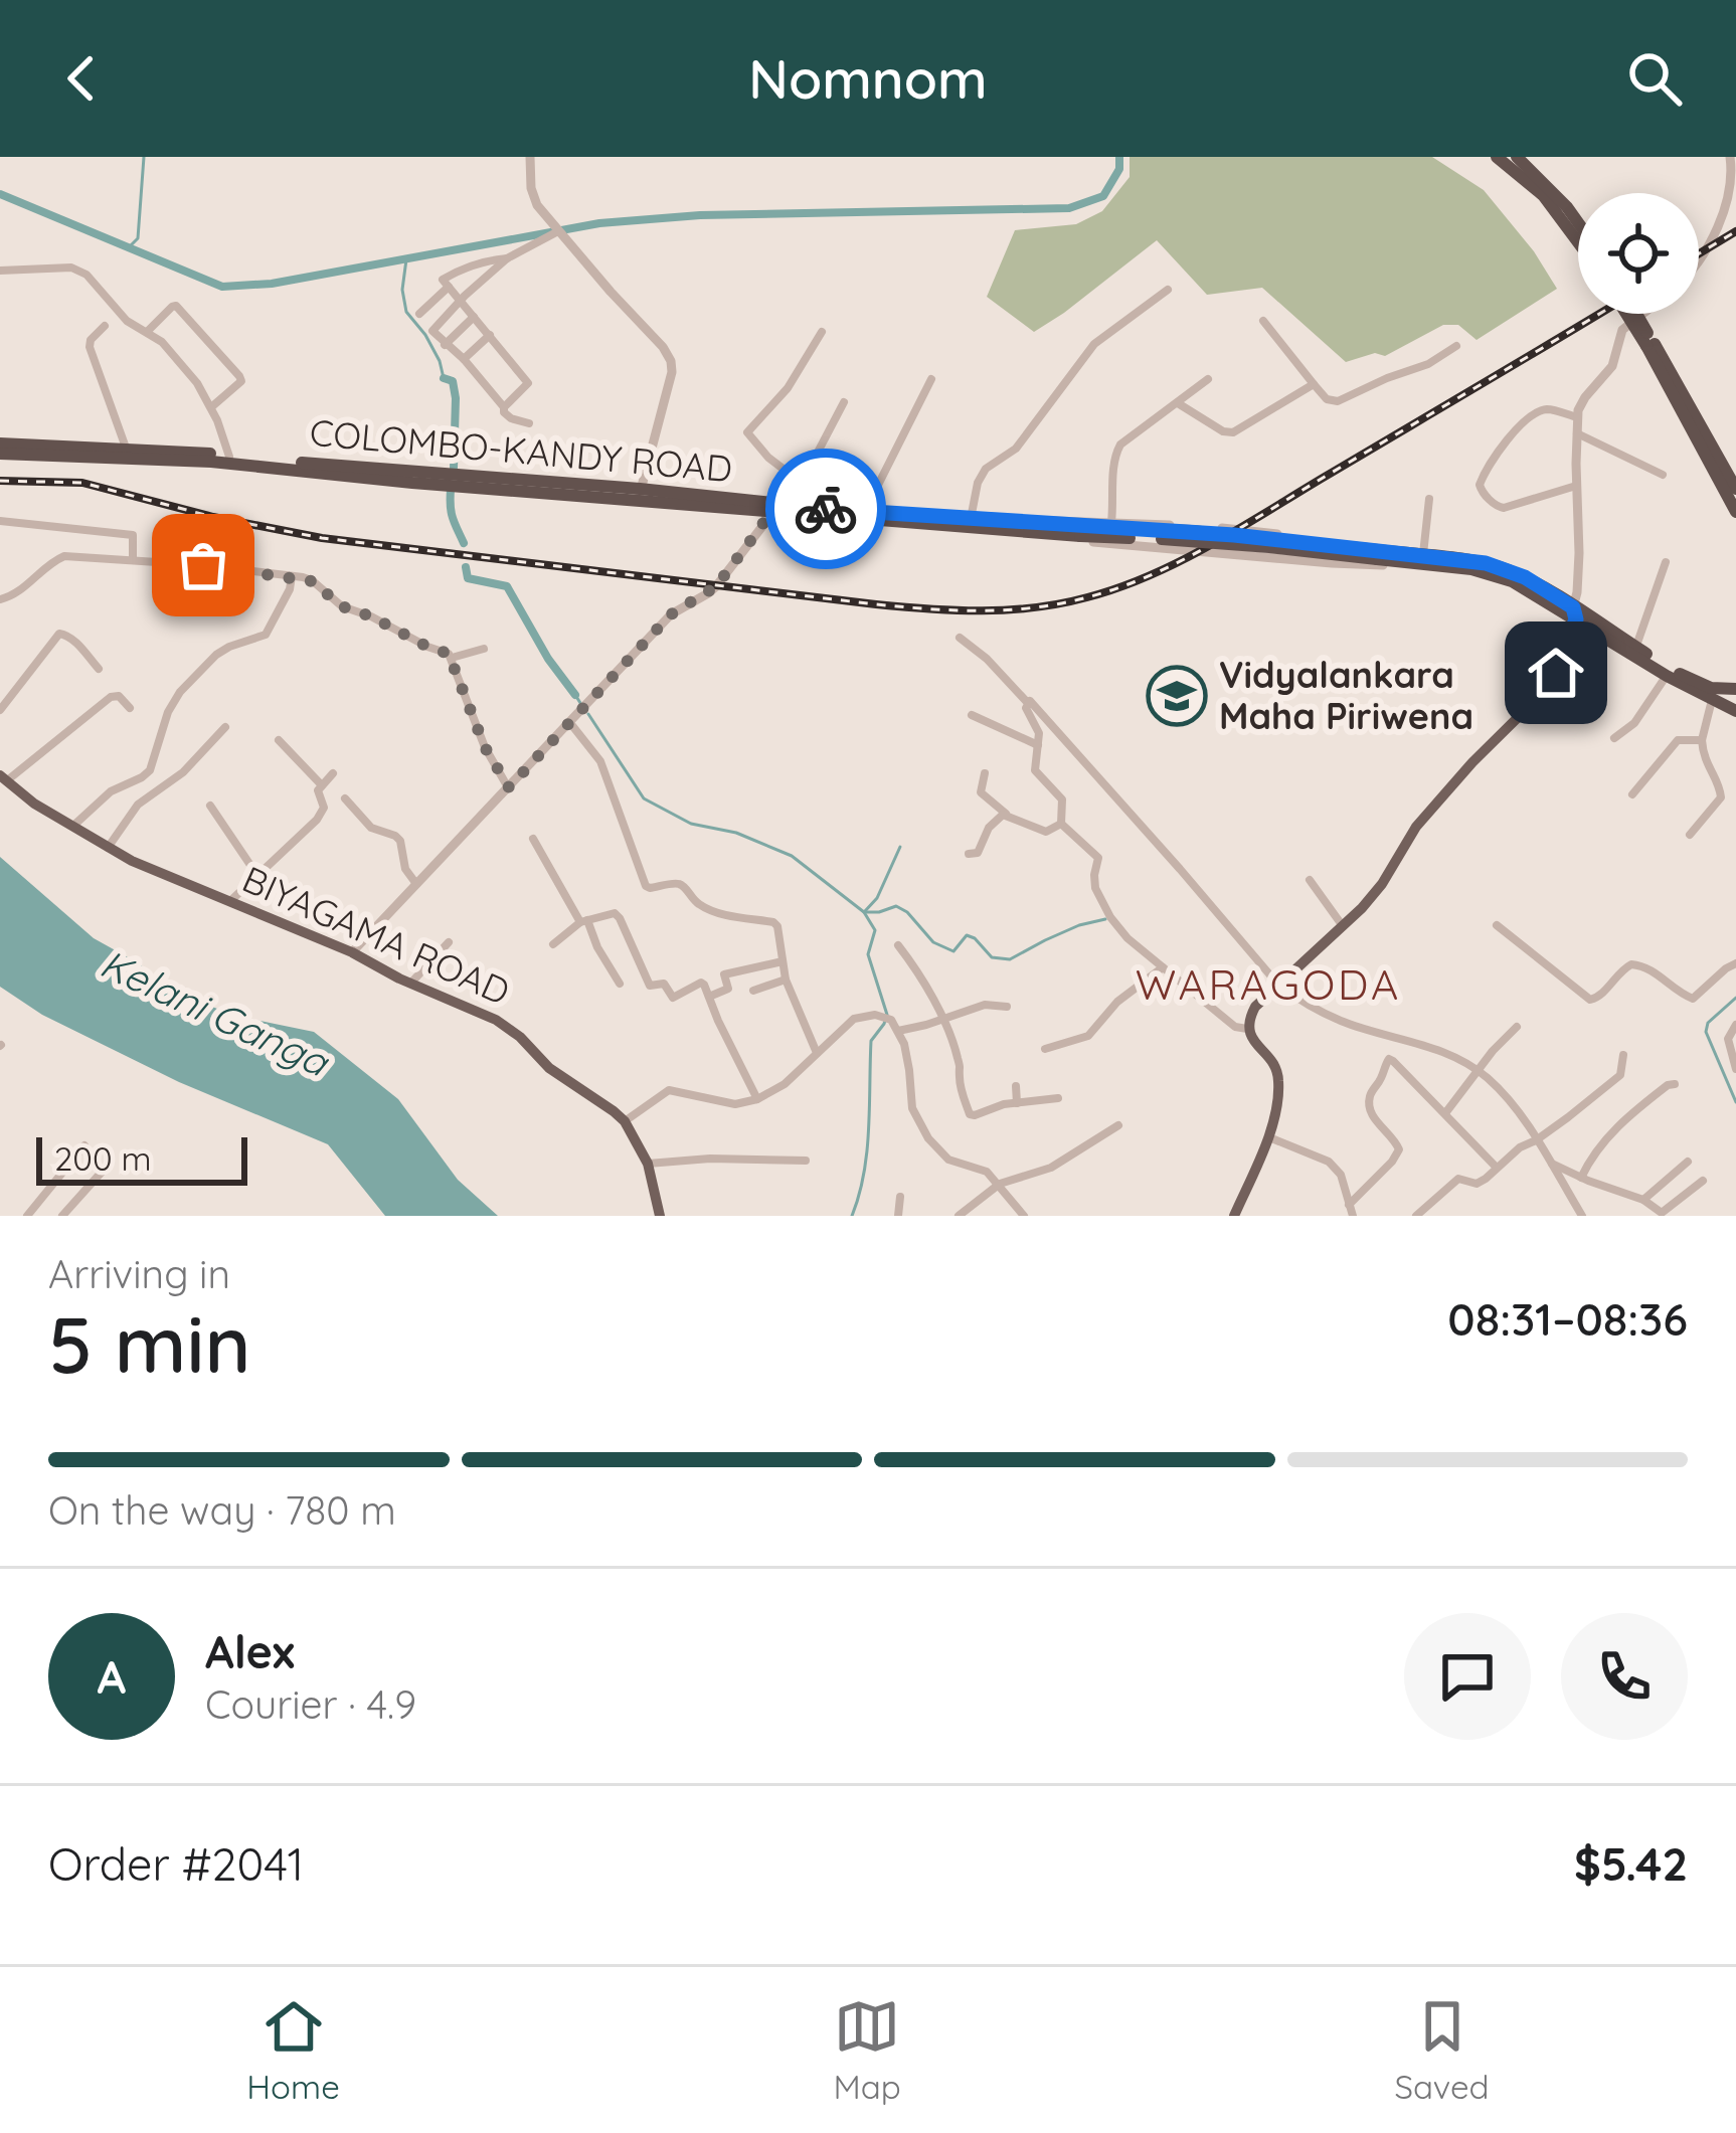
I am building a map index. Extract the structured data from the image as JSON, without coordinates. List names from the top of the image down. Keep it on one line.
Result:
{"streets":{"highway":["COLOMBO-KANDY ROAD"],"main road":["BIYAGAMA ROAD"]},"districts":["WARAGODA"],"water":["Kelani Ganga"],"places":{"school or university":["Vidyalankara Maha Piriwena"]},"scale_bar":"200 m","page":{"header":"Nomnom","scale":"200 m","heading":["5 min","Arriving in","08:31–08:36"],"panel":["Alex","Courier · 4.9","Order #2041","$5.42"],"bar":"On the way · 780 m","round":"A","tabs":["Home","Map","Saved"]}}
